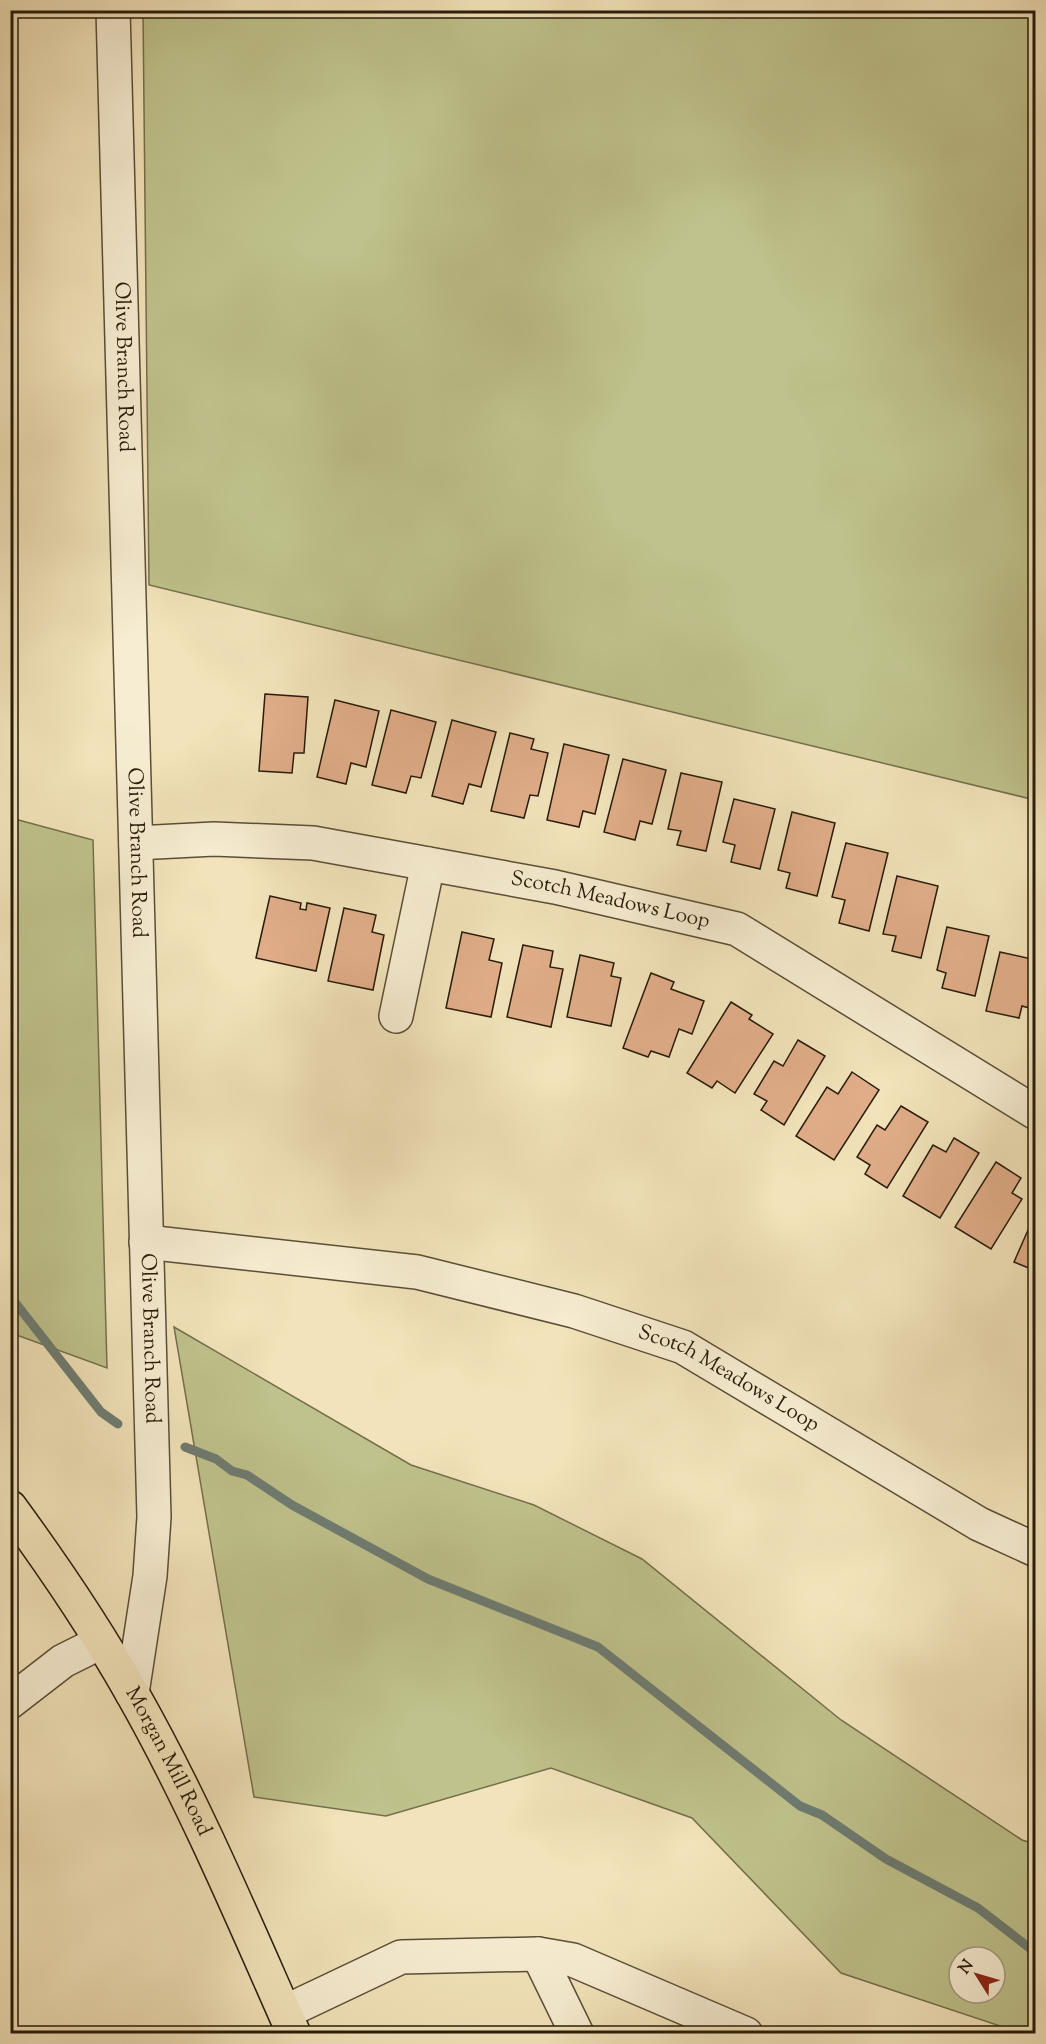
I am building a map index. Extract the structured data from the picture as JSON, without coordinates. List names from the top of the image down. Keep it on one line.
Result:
{"streets":{"main road":["Morgan Mill Road"],"street":["Olive Branch Road","Scotch Meadows Loop"]},"crossings":[["Olive Branch Road","Scotch Meadows Loop"],["Olive Branch Road","Morgan Mill Road"]],"north":"top left"}
